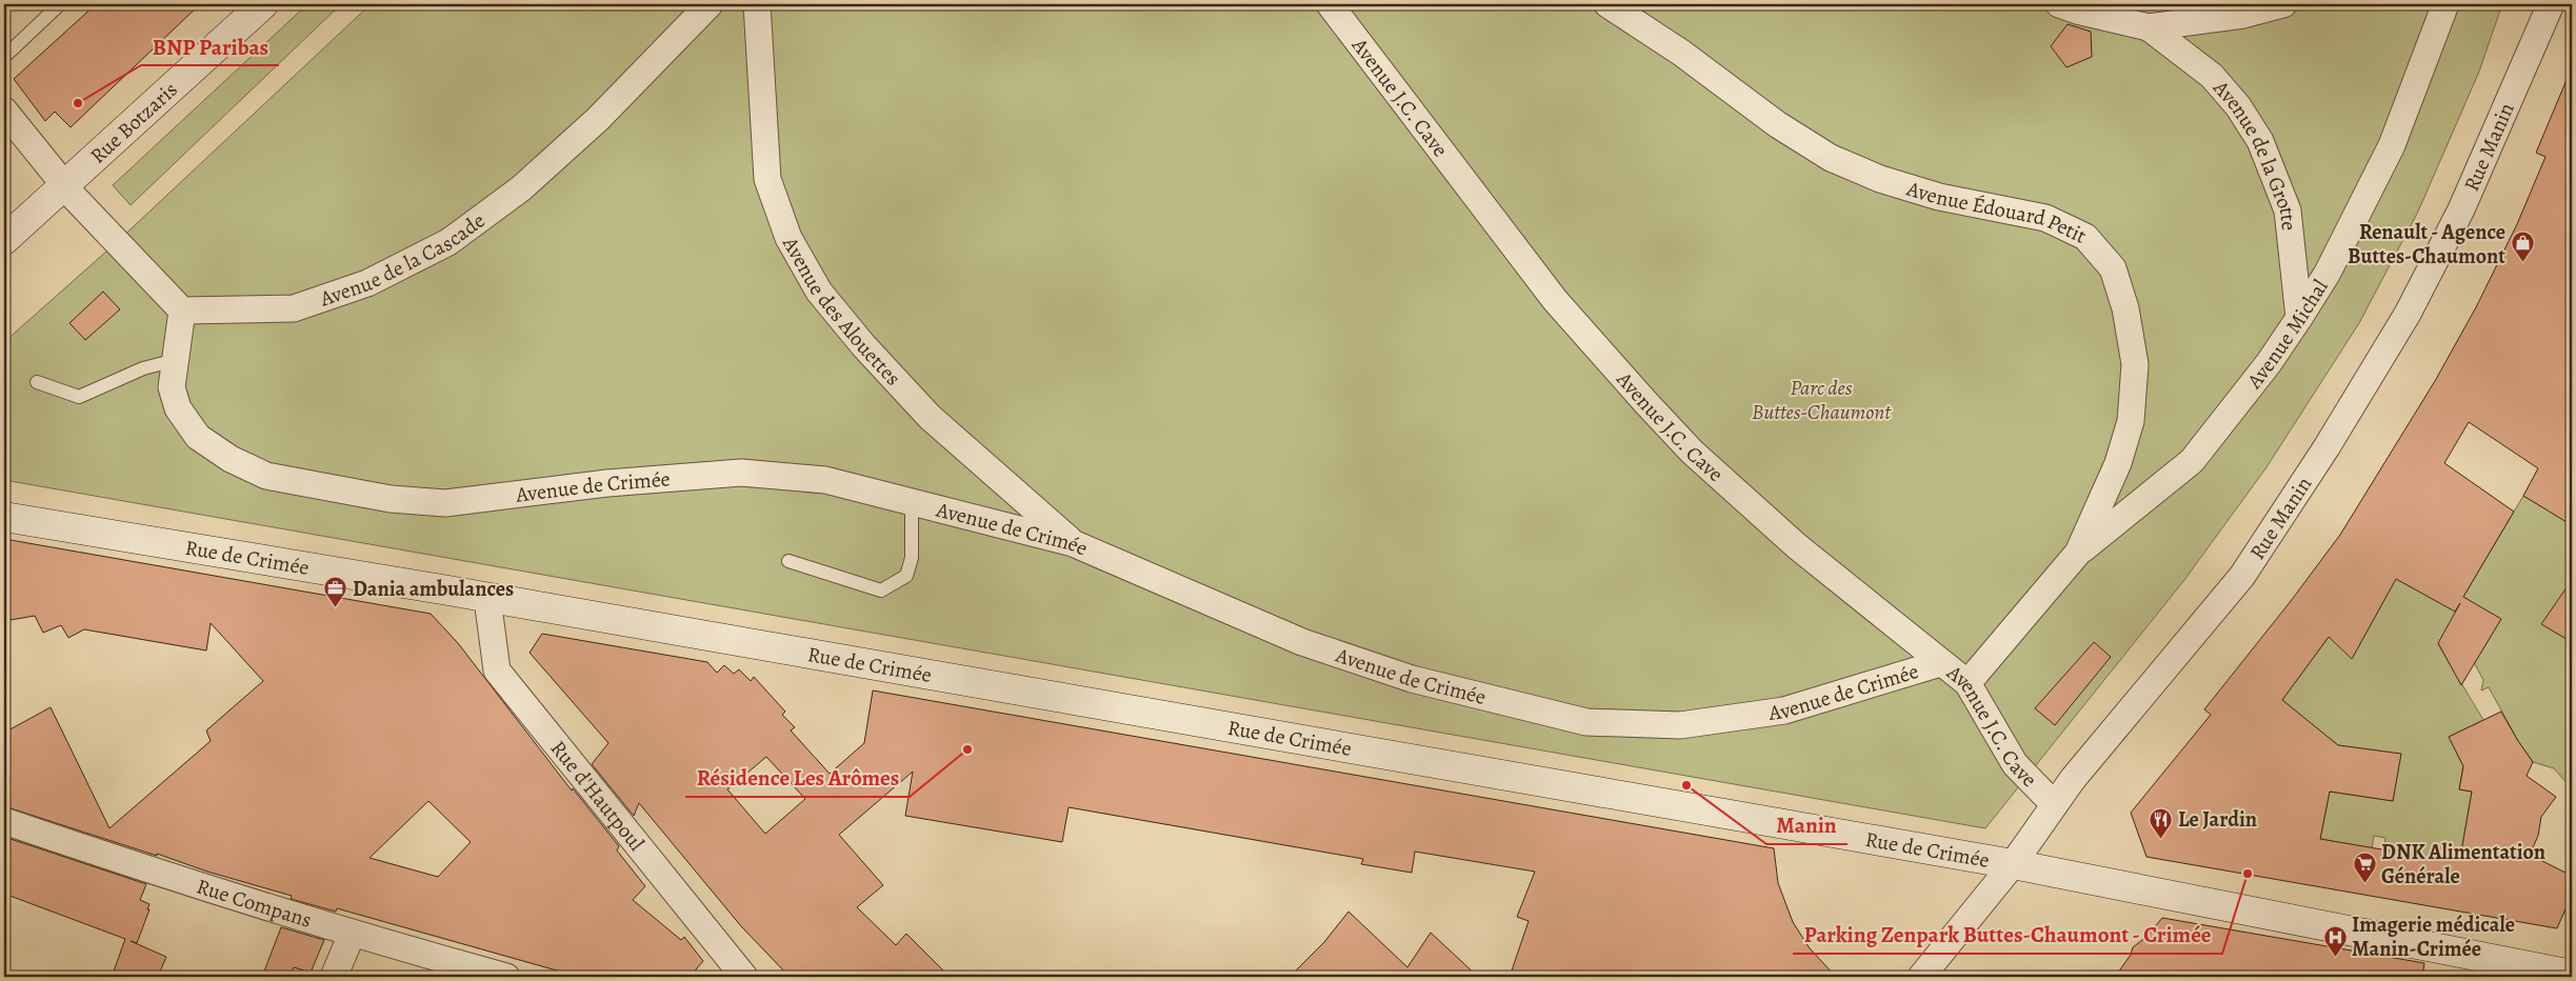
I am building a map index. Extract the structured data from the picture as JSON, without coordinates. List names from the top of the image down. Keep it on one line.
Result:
{"streets":{"street":["Avenue J.C. Cave","Rue Botzaris","Rue Manin","Avenue de la Grotte","Avenue Édouard Petit","Avenue de la Cascade","Avenue des Alouettes","Avenue Michal","Avenue de Crimée","Rue de Crimée","Rue d'Hautpoul","Rue Compans"]},"crossings":[["Avenue J.C. Cave","Rue Manin"],["Avenue J.C. Cave","Avenue Édouard Petit"],["Avenue J.C. Cave","Avenue de Crimée"],["Rue Manin","Rue de Crimée"],["Avenue de la Grotte","Avenue Michal"],["Avenue Édouard Petit","Avenue Michal"],["Avenue de la Cascade","Avenue de Crimée"],["Avenue des Alouettes","Avenue de Crimée"],["Rue de Crimée","Rue d'Hautpoul"]],"parks":["Parc des Buttes-Chaumont"],"places":{"other":["BNP Paribas","Résidence Les Arômes","Manin","Parking Zenpark Buttes-Chaumont - Crimée"],"shop":["Renault - Agence Buttes-Chaumont"],"office":["Dania ambulances"],"restaurant":["Le Jardin"],"supermarket":["DNK Alimentation Générale"],"hospital":["Imagerie médicale Manin-Crimée"]}}
